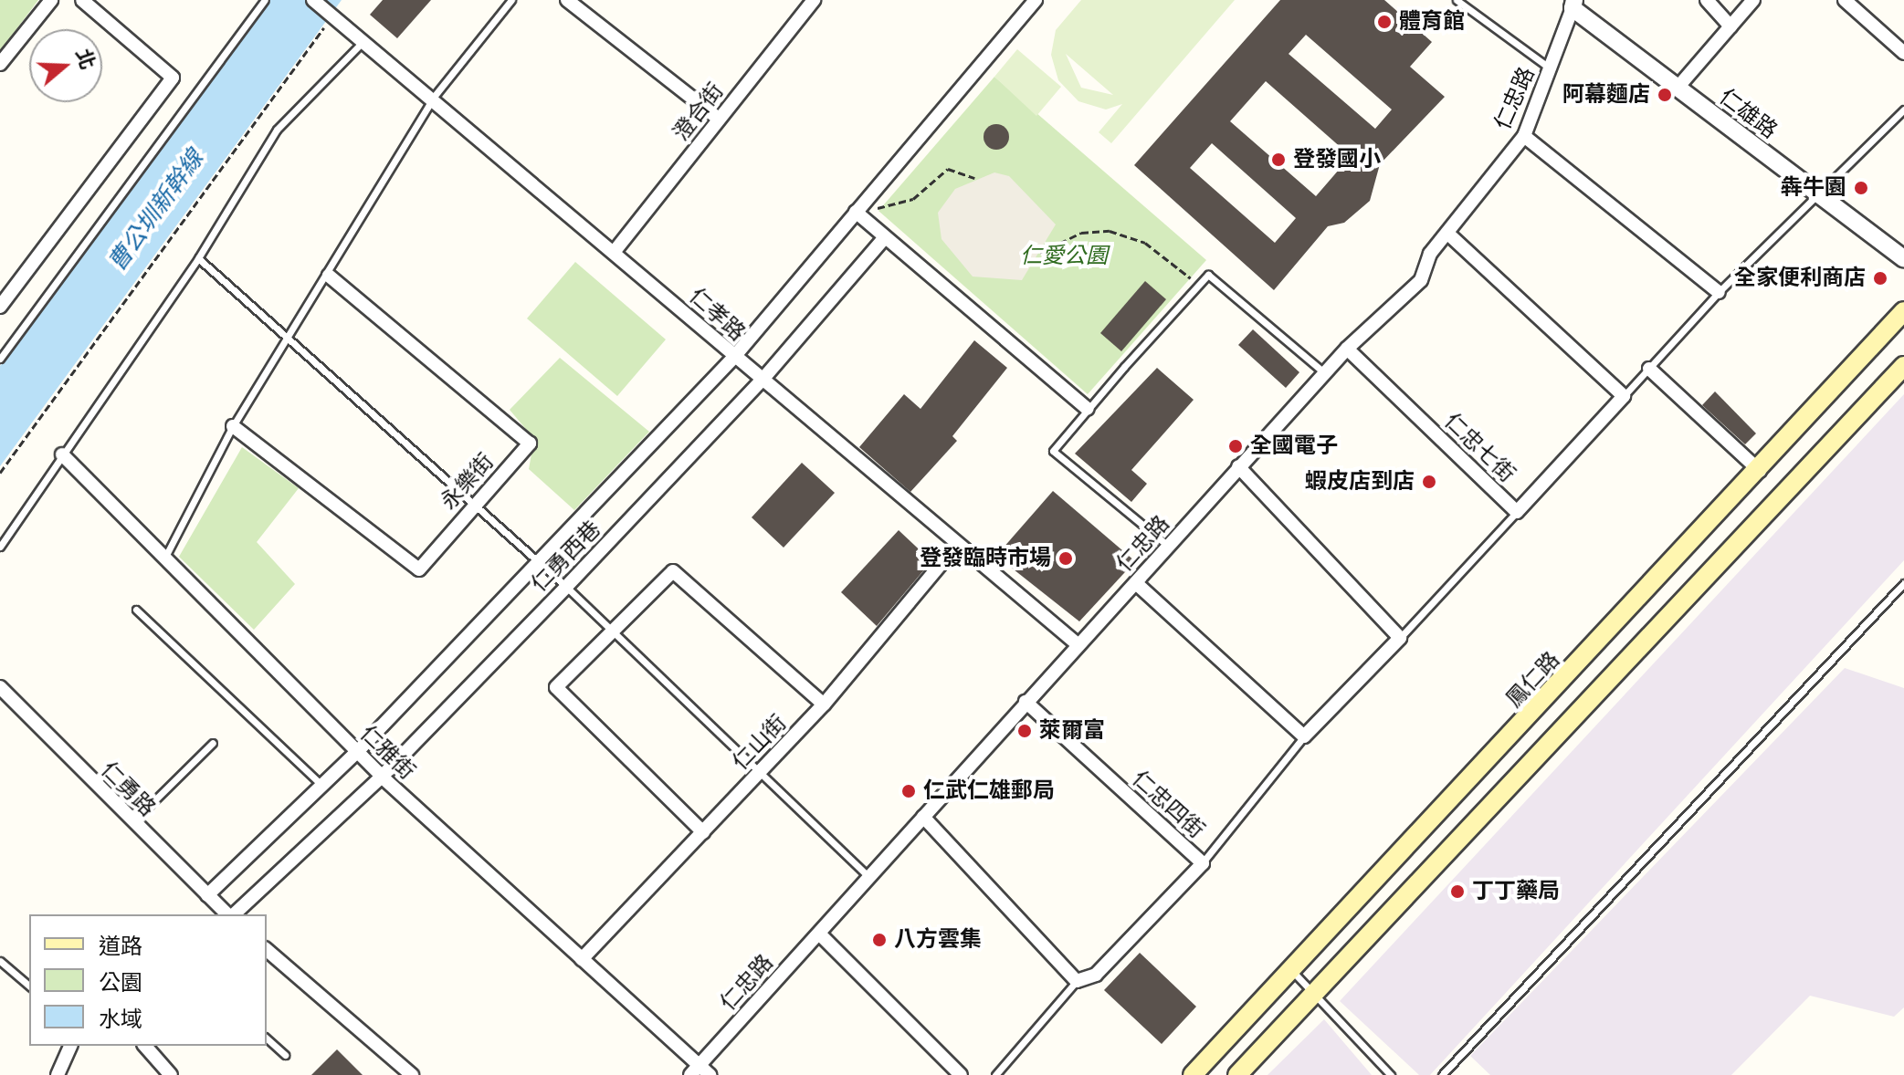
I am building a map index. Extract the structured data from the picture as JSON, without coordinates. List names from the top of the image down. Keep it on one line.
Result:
{"streets":{"main road":["鳳仁路"],"street":["仁忠路","澄合街","仁雄路","仁孝路","仁忠七街","永樂街","仁勇西巷","仁山街","仁雅街","仁勇路","仁忠四街"]},"crossings":[["仁忠路","仁雄路"],["仁忠路","仁孝路"],["仁忠路","仁忠七街"],["仁忠路","仁雅街"],["仁忠路","仁忠四街"],["澄合街","仁孝路"],["仁孝路","仁勇西巷"],["仁孝路","仁山街"],["仁勇西巷","仁雅街"],["仁勇西巷","仁勇路"],["仁山街","仁雅街"]],"water":["曹公圳新幹線"],"parks":["仁愛公園"],"places":["體育館","阿幕麵店","登發國小","犇牛園","全家便利商店","全國電子","蝦皮店到店","登發臨時市場","萊爾富","仁武仁雄郵局","丁丁藥局","八方雲集"],"legend":["道路","公園","水域"],"north":"right"}
